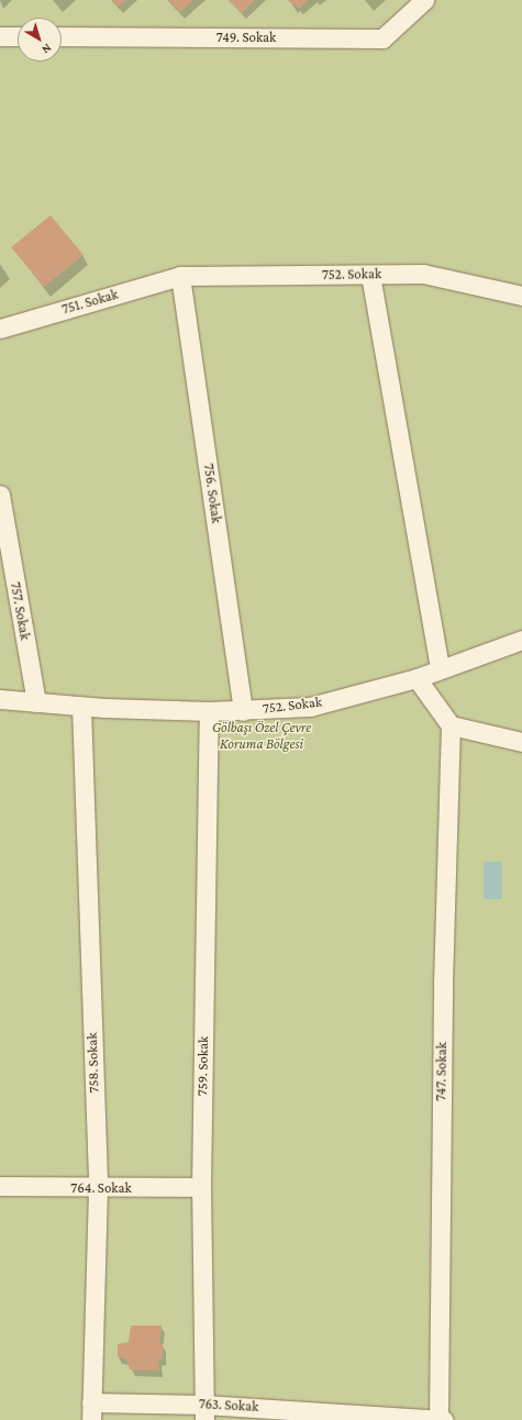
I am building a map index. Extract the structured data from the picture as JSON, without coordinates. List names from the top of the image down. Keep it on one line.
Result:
{"streets":{"street":["749. Sokak","752. Sokak","751. Sokak","756. Sokak","757. Sokak","758. Sokak","759. Sokak","747. Sokak","764. Sokak","763. Sokak"]},"crossings":[["752. Sokak","751. Sokak"],["752. Sokak","756. Sokak"],["752. Sokak","757. Sokak"],["752. Sokak","758. Sokak"],["752. Sokak","759. Sokak"],["751. Sokak","756. Sokak"],["758. Sokak","764. Sokak"],["758. Sokak","763. Sokak"],["759. Sokak","764. Sokak"],["759. Sokak","763. Sokak"],["747. Sokak","763. Sokak"]],"parks":["Gölbaşı Özel Çevre Koruma Bölgesi"],"north":"bottom right"}
